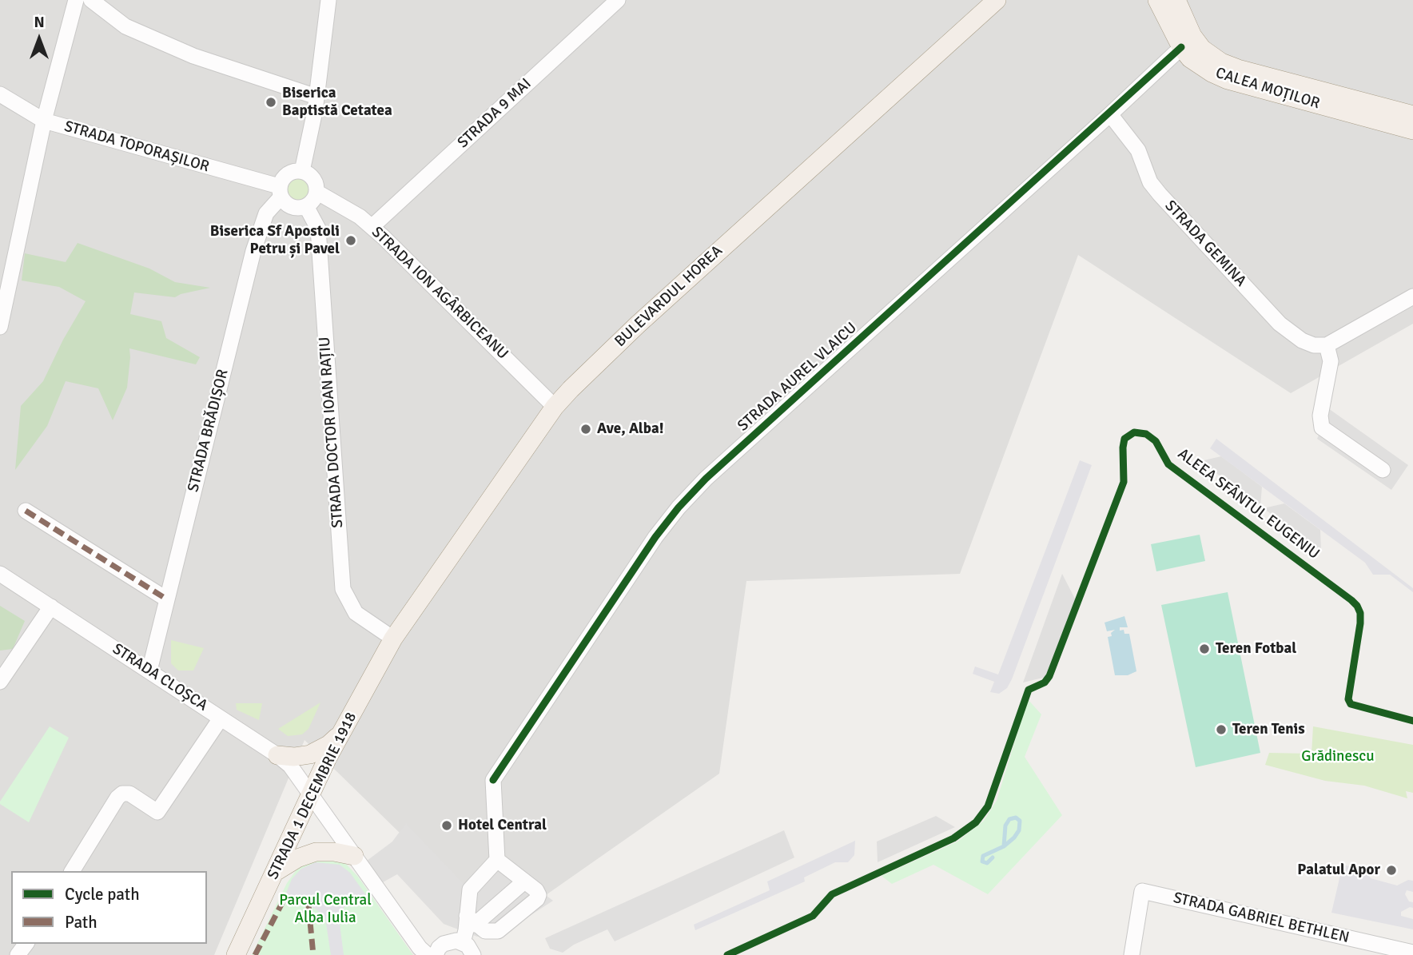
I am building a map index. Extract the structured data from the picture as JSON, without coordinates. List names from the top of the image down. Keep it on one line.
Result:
{"streets":{"main road":["CALEA MOȚILOR","BULEVARDUL HOREA","STRADA 1 DECEMBRIE 1918"],"street":["STRADA 9 MAI","STRADA TOPORAȘILOR","STRADA GEMINA","STRADA ION AGÂRBICEANU","STRADA AUREL VLAICU","STRADA BRĂDIȘOR","STRADA DOCTOR IOAN RAȚIU","STRADA CLOȘCA","STRADA GABRIEL BETHLEN"],"cycle path":["ALEEA SFÂNTUL EUGENIU"]},"crossings":[["CALEA MOȚILOR","STRADA AUREL VLAICU"],["STRADA 9 MAI","STRADA ION AGÂRBICEANU"],["STRADA TOPORAȘILOR","STRADA ION AGÂRBICEANU"],["STRADA TOPORAȘILOR","STRADA BRĂDIȘOR"],["STRADA TOPORAȘILOR","STRADA DOCTOR IOAN RAȚIU"],["STRADA GEMINA","STRADA AUREL VLAICU"],["STRADA ION AGÂRBICEANU","BULEVARDUL HOREA"],["STRADA ION AGÂRBICEANU","STRADA BRĂDIȘOR"],["STRADA ION AGÂRBICEANU","STRADA DOCTOR IOAN RAȚIU"],["BULEVARDUL HOREA","STRADA DOCTOR IOAN RAȚIU"],["BULEVARDUL HOREA","STRADA 1 DECEMBRIE 1918"],["STRADA BRĂDIȘOR","STRADA DOCTOR IOAN RAȚIU"],["STRADA BRĂDIȘOR","STRADA CLOȘCA"],["STRADA DOCTOR IOAN RAȚIU","STRADA 1 DECEMBRIE 1918"],["STRADA CLOȘCA","STRADA 1 DECEMBRIE 1918"]],"parks":["Grădinescu","Parcul Central Alba Iulia"],"places":["Biserica Baptistă Cetatea","Biserica Sf Apostoli Petru și Pavel","Ave, Alba!","Teren Fotbal","Teren Tenis","Hotel Central","Palatul Apor"],"legend":["Cycle path","Path"],"north":"top"}
